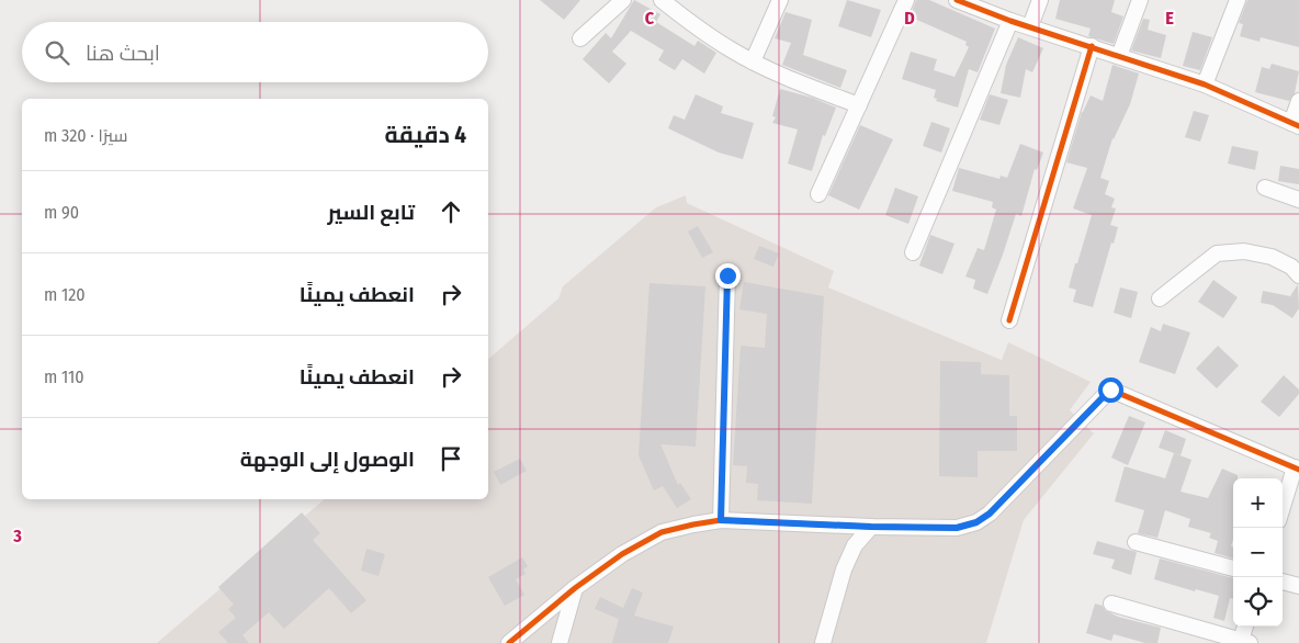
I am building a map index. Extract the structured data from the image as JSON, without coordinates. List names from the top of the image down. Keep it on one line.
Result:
{"page":{"search":"ابحث هنا","heading":["4 دقيقة","سيرًا · 320 m"],"list":[["تابع السير","90 m"],["انعطف يمينًا","120 m"],["انعطف يمينًا","110 m"],"الوصول إلى الوجهة"],"map_buttons":["+","−"]},"grid":{"columns":["C","D","E"],"rows":["3"]}}
